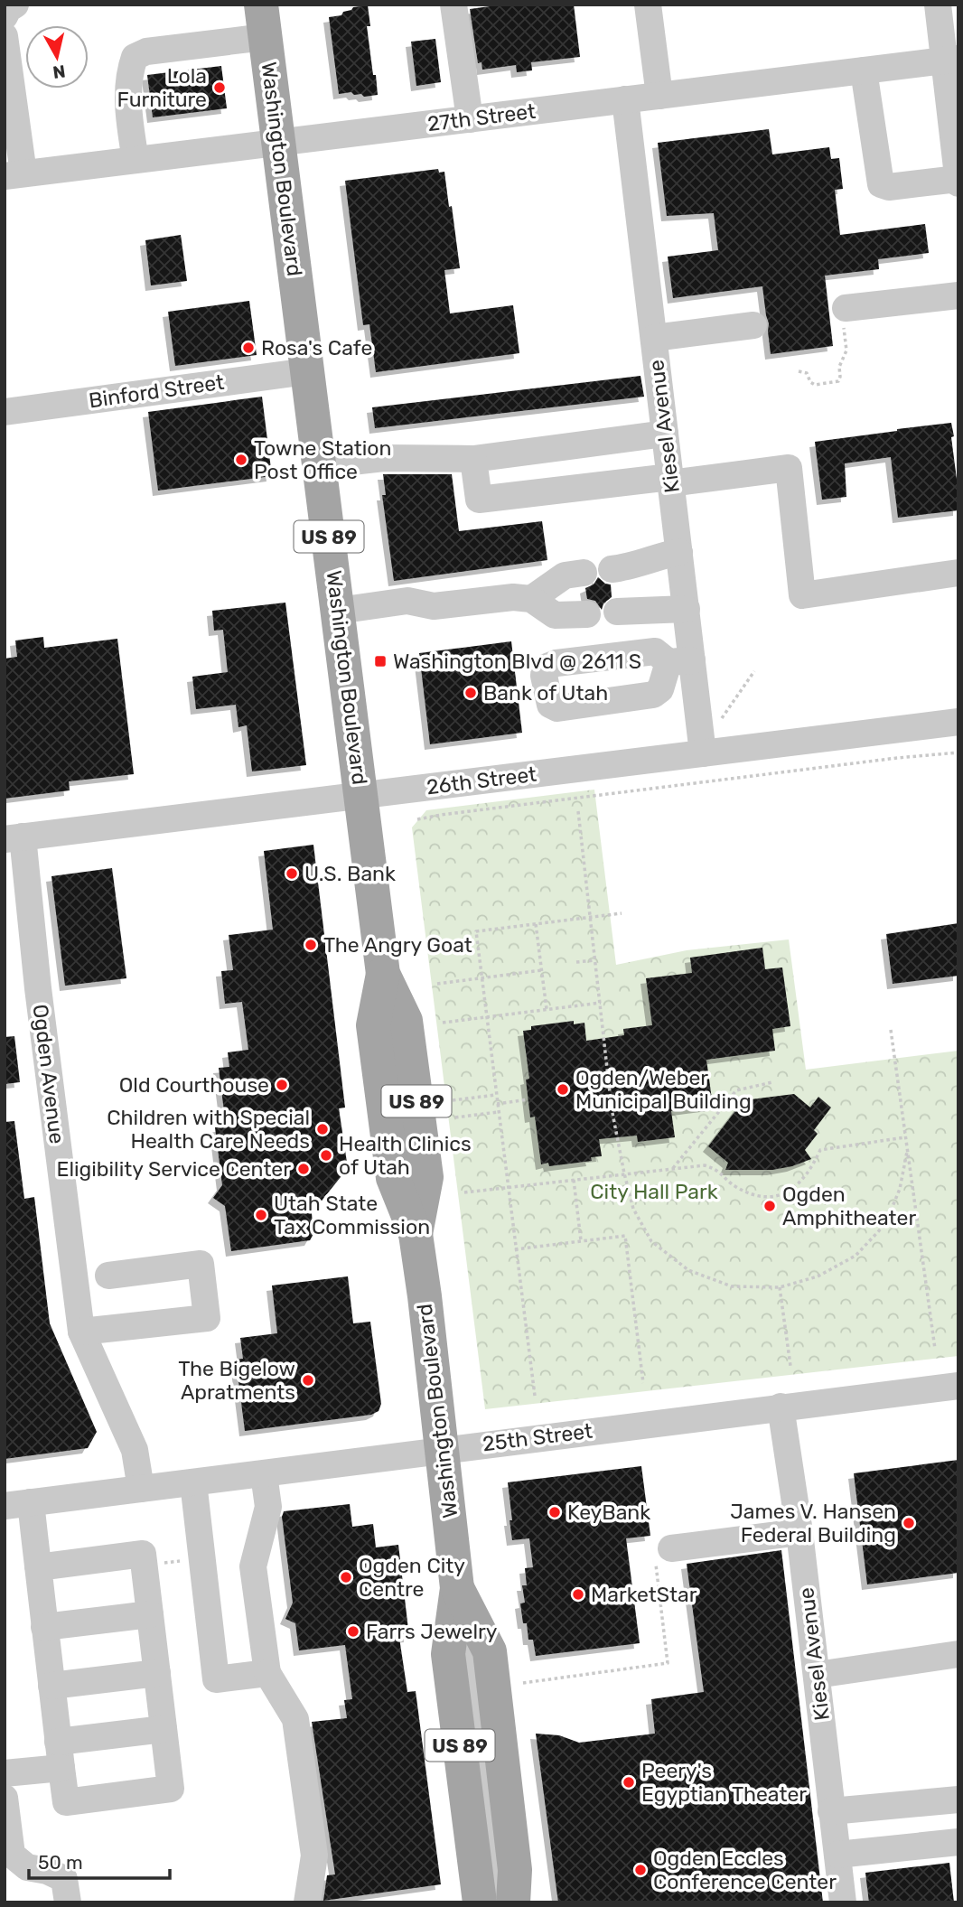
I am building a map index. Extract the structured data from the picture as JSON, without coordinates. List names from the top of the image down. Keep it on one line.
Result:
{"streets":{"main road":["Washington Boulevard","US 89"],"street":["27th Street","Binford Street","Kiesel Avenue","26th Street","Ogden Avenue","25th Street"]},"crossings":[["27th Street","Washington Boulevard"],["27th Street","Kiesel Avenue"],["Washington Boulevard","Binford Street"],["Washington Boulevard","26th Street"],["Washington Boulevard","25th Street"],["Kiesel Avenue","26th Street"],["Kiesel Avenue","25th Street"],["26th Street","Ogden Avenue"],["Ogden Avenue","25th Street"]],"parks":["City Hall Park"],"places":{"other":["Lola Furniture","Rosa's Cafe","Towne Station Post Office","Bank of Utah","U.S. Bank","The Angry Goat","Old Courthouse","Ogden/Weber Municipal Building","Children with Special Health Care Needs","Health Clinics of Utah","Eligibility Service Center","Ogden Amphitheater","Utah State Tax Commission","The Bigelow Apratments","KeyBank","James V. Hansen Federal Building","Ogden City Centre","MarketStar","Farrs Jewelry","Peery's Egyptian Theater","Ogden Eccles Conference Center"],"transit":["Washington Blvd @ 2611 S"]},"scale_bar":"50 m","north":"bottom"}
